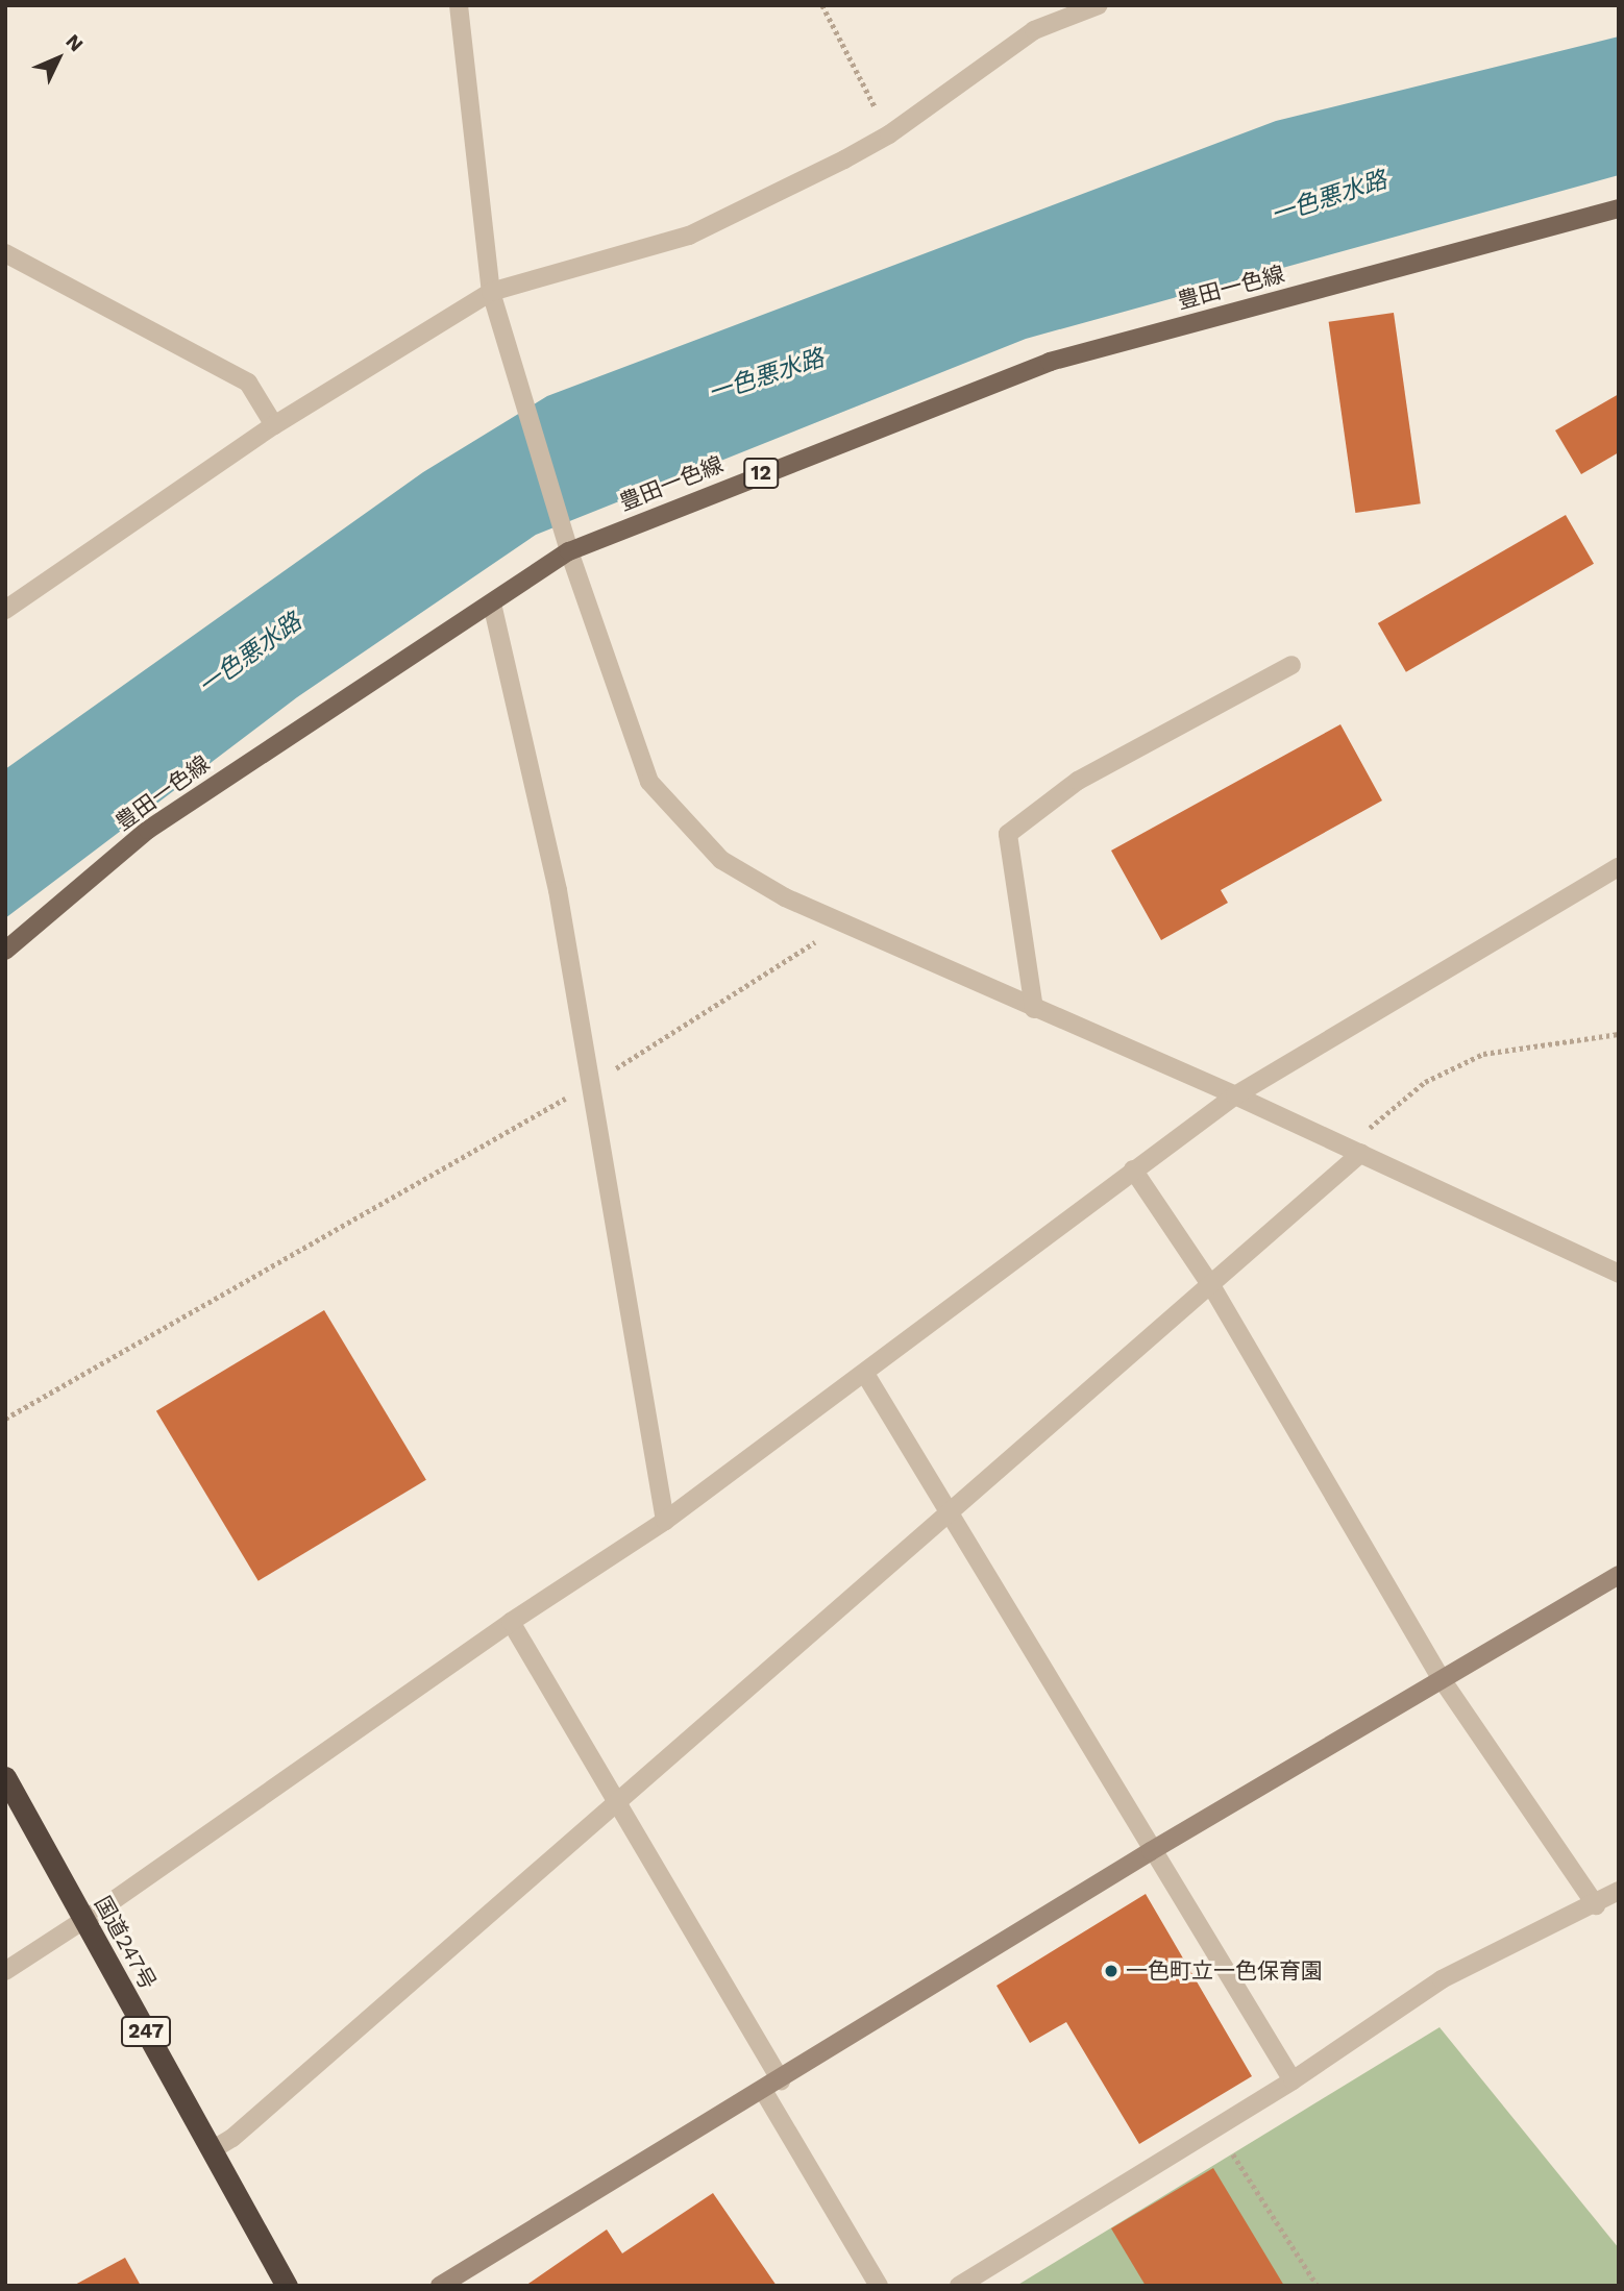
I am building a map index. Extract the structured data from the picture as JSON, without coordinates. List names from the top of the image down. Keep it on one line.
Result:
{"streets":{"highway":["国道247号","247"],"main road":["豊田一色線","12"]},"water":["一色悪水路"],"places":["一色町立一色保育園"],"north":"top right"}
